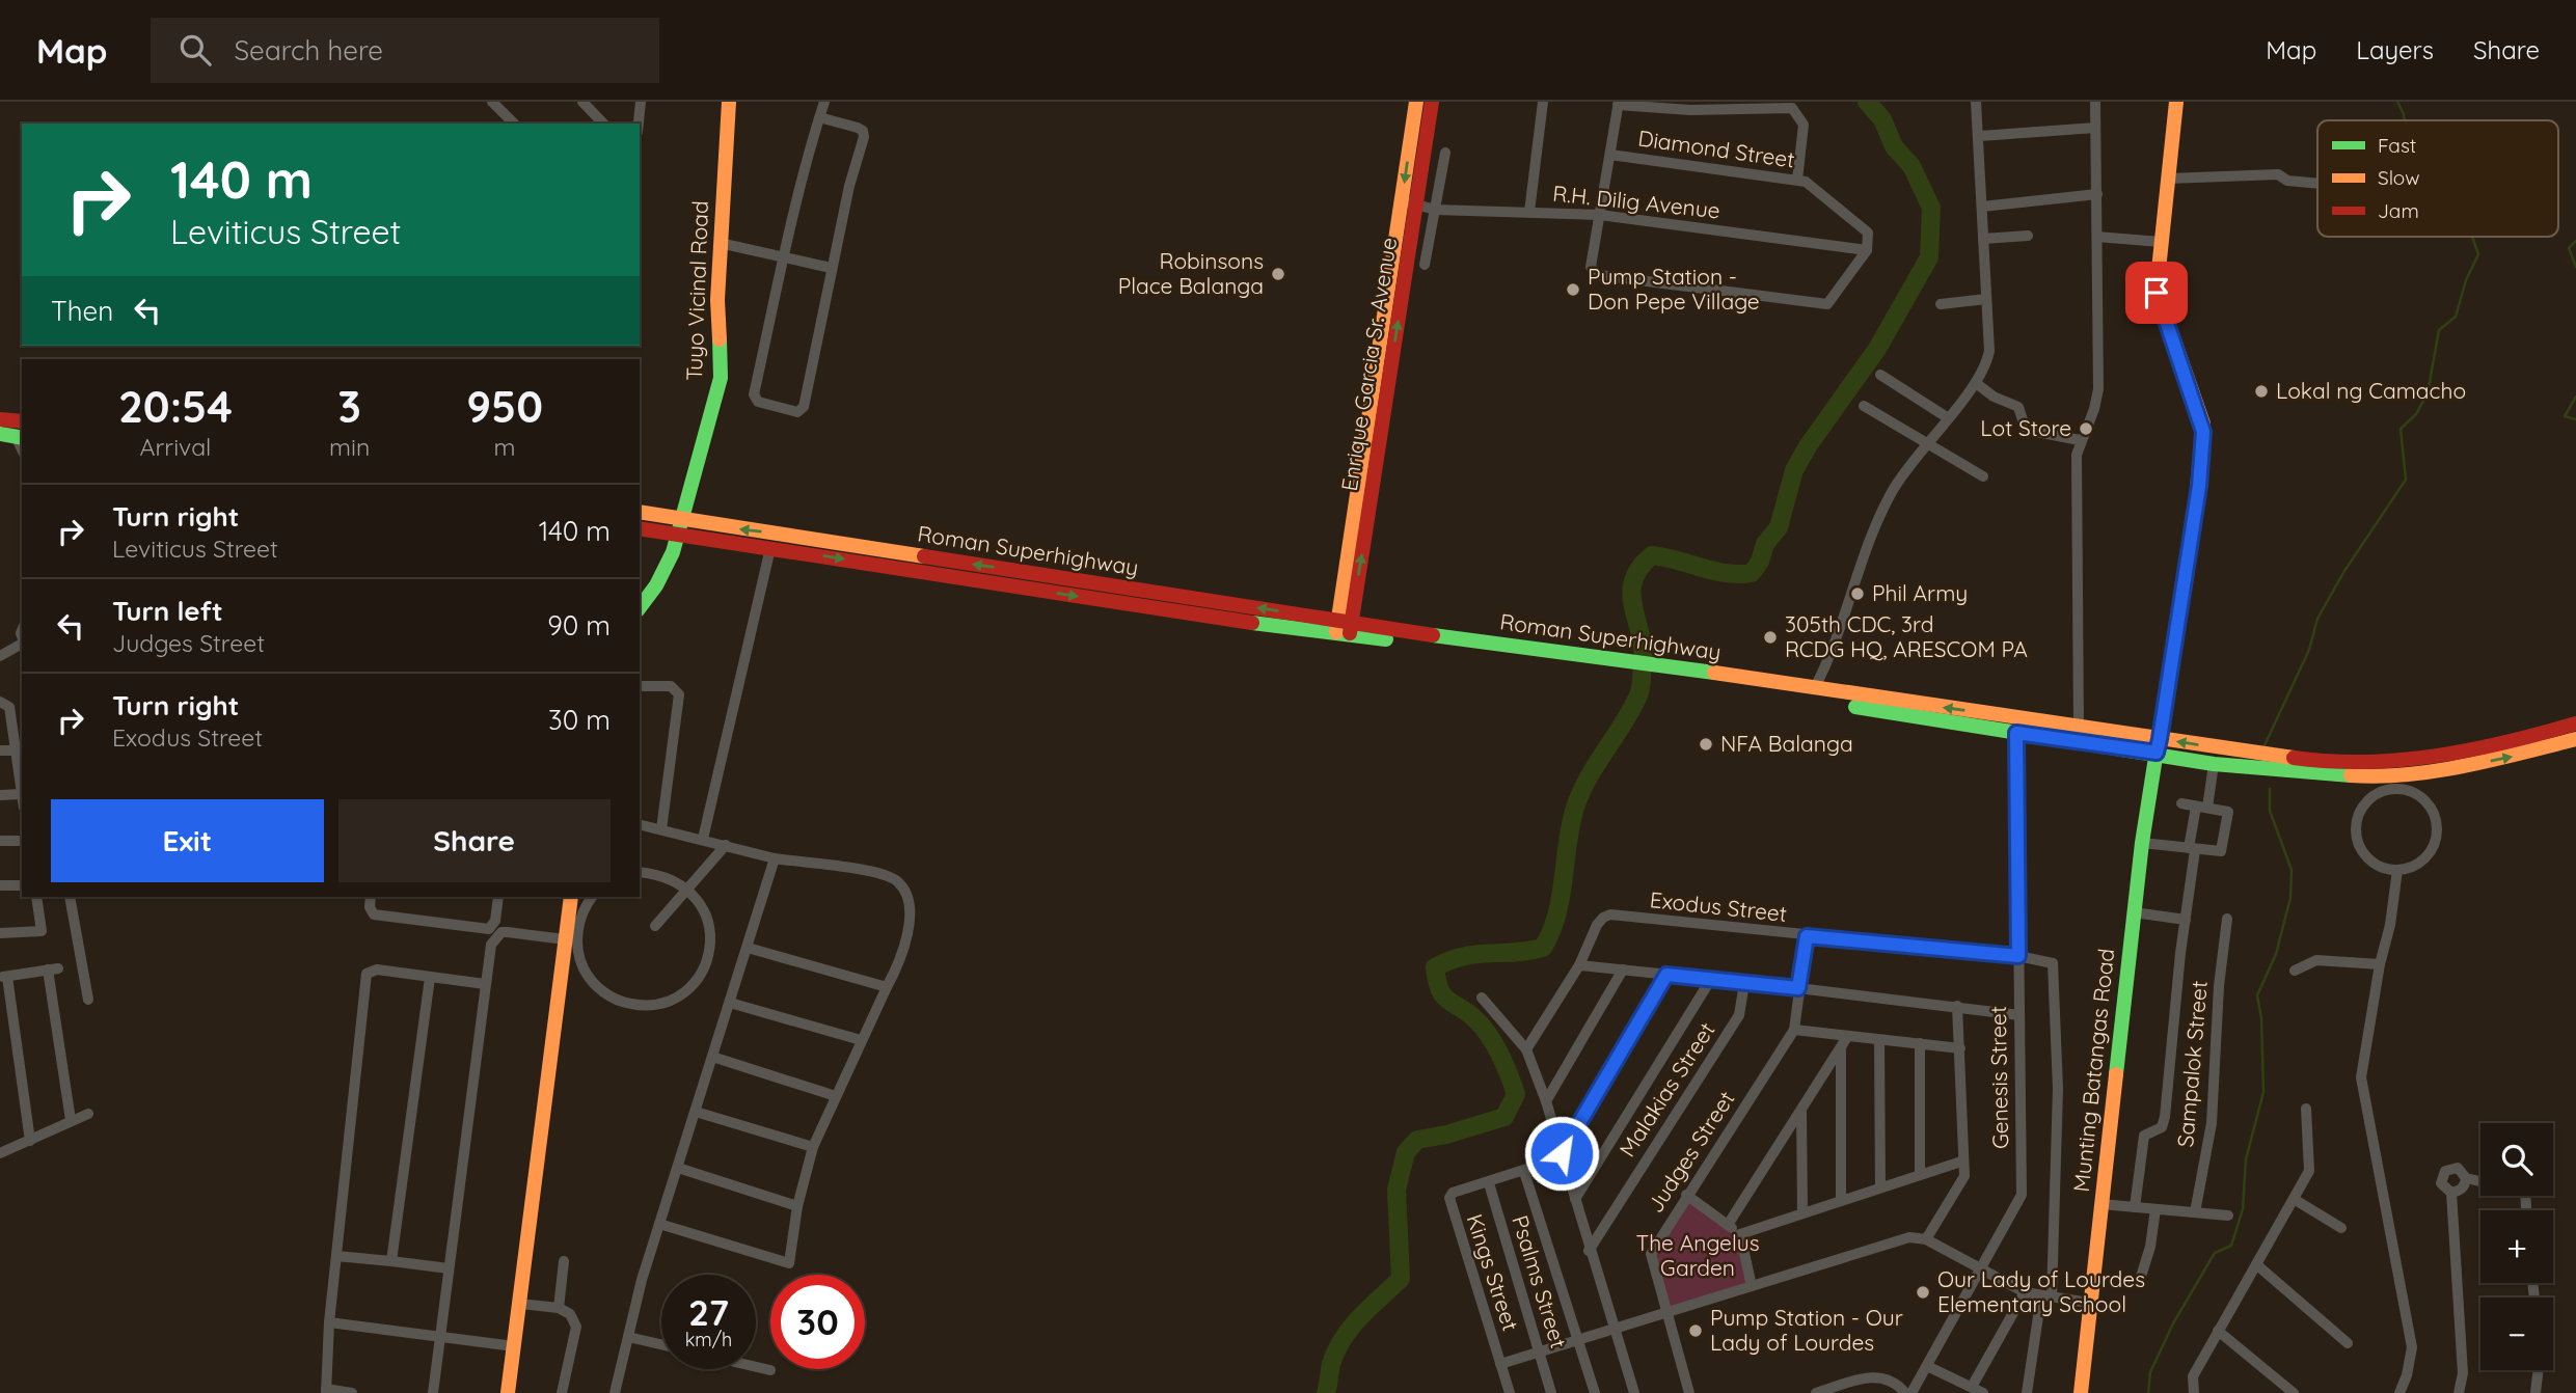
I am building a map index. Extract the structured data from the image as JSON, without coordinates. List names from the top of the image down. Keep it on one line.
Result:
{"streets":{"main road":["Tuyo Vicinal Road","Enrique Garcia Sr. Avenue","Roman Superhighway","Munting Batangas Road"],"street":["Diamond Street","R.H. Dilig Avenue","Exodus Street","Sampalok Street","Genesis Street","Malakias Street","Judges Street","Kings Street","Psalms Street"]},"crossings":[["Diamond Street","R.H. Dilig Avenue"],["R.H. Dilig Avenue","Enrique Garcia Sr. Avenue"],["Tuyo Vicinal Road","Roman Superhighway"],["Enrique Garcia Sr. Avenue","Roman Superhighway"],["Roman Superhighway","Munting Batangas Road"],["Roman Superhighway","Genesis Street"],["Exodus Street","Genesis Street"],["Exodus Street","Judges Street"],["Kings Street","Psalms Street"]],"parks":["The Angelus Garden"],"places":["Robinsons Place Balanga","Pump Station - Don Pepe Village","Lokal ng Camacho","Lot Store","Phil Army","305th CDC, 3rd RCDG HQ, ARESCOM PA","NFA Balanga","Our Lady of Lourdes Elementary School","Pump Station - Our Lady of Lourdes"],"legend":["Fast","Slow","Jam"],"page":{"header":"Map","search":"Search here","nav":["Map","Layers","Share"],"turn":["140 m","Leviticus Street"],"then":"Then","eta":["20:54","Arrival","3","min","950","m"],"list":[{"name":"Turn right","note":"Leviticus Street","value":"140 m"},{"name":"Turn left","note":"Judges Street","value":"90 m"},{"name":"Turn right","note":"Exodus Street","value":"30 m"}],"buttons":["Exit","Share"],"map_buttons":["+","−"],"speed":"27 km/h","limit":"30"}}
